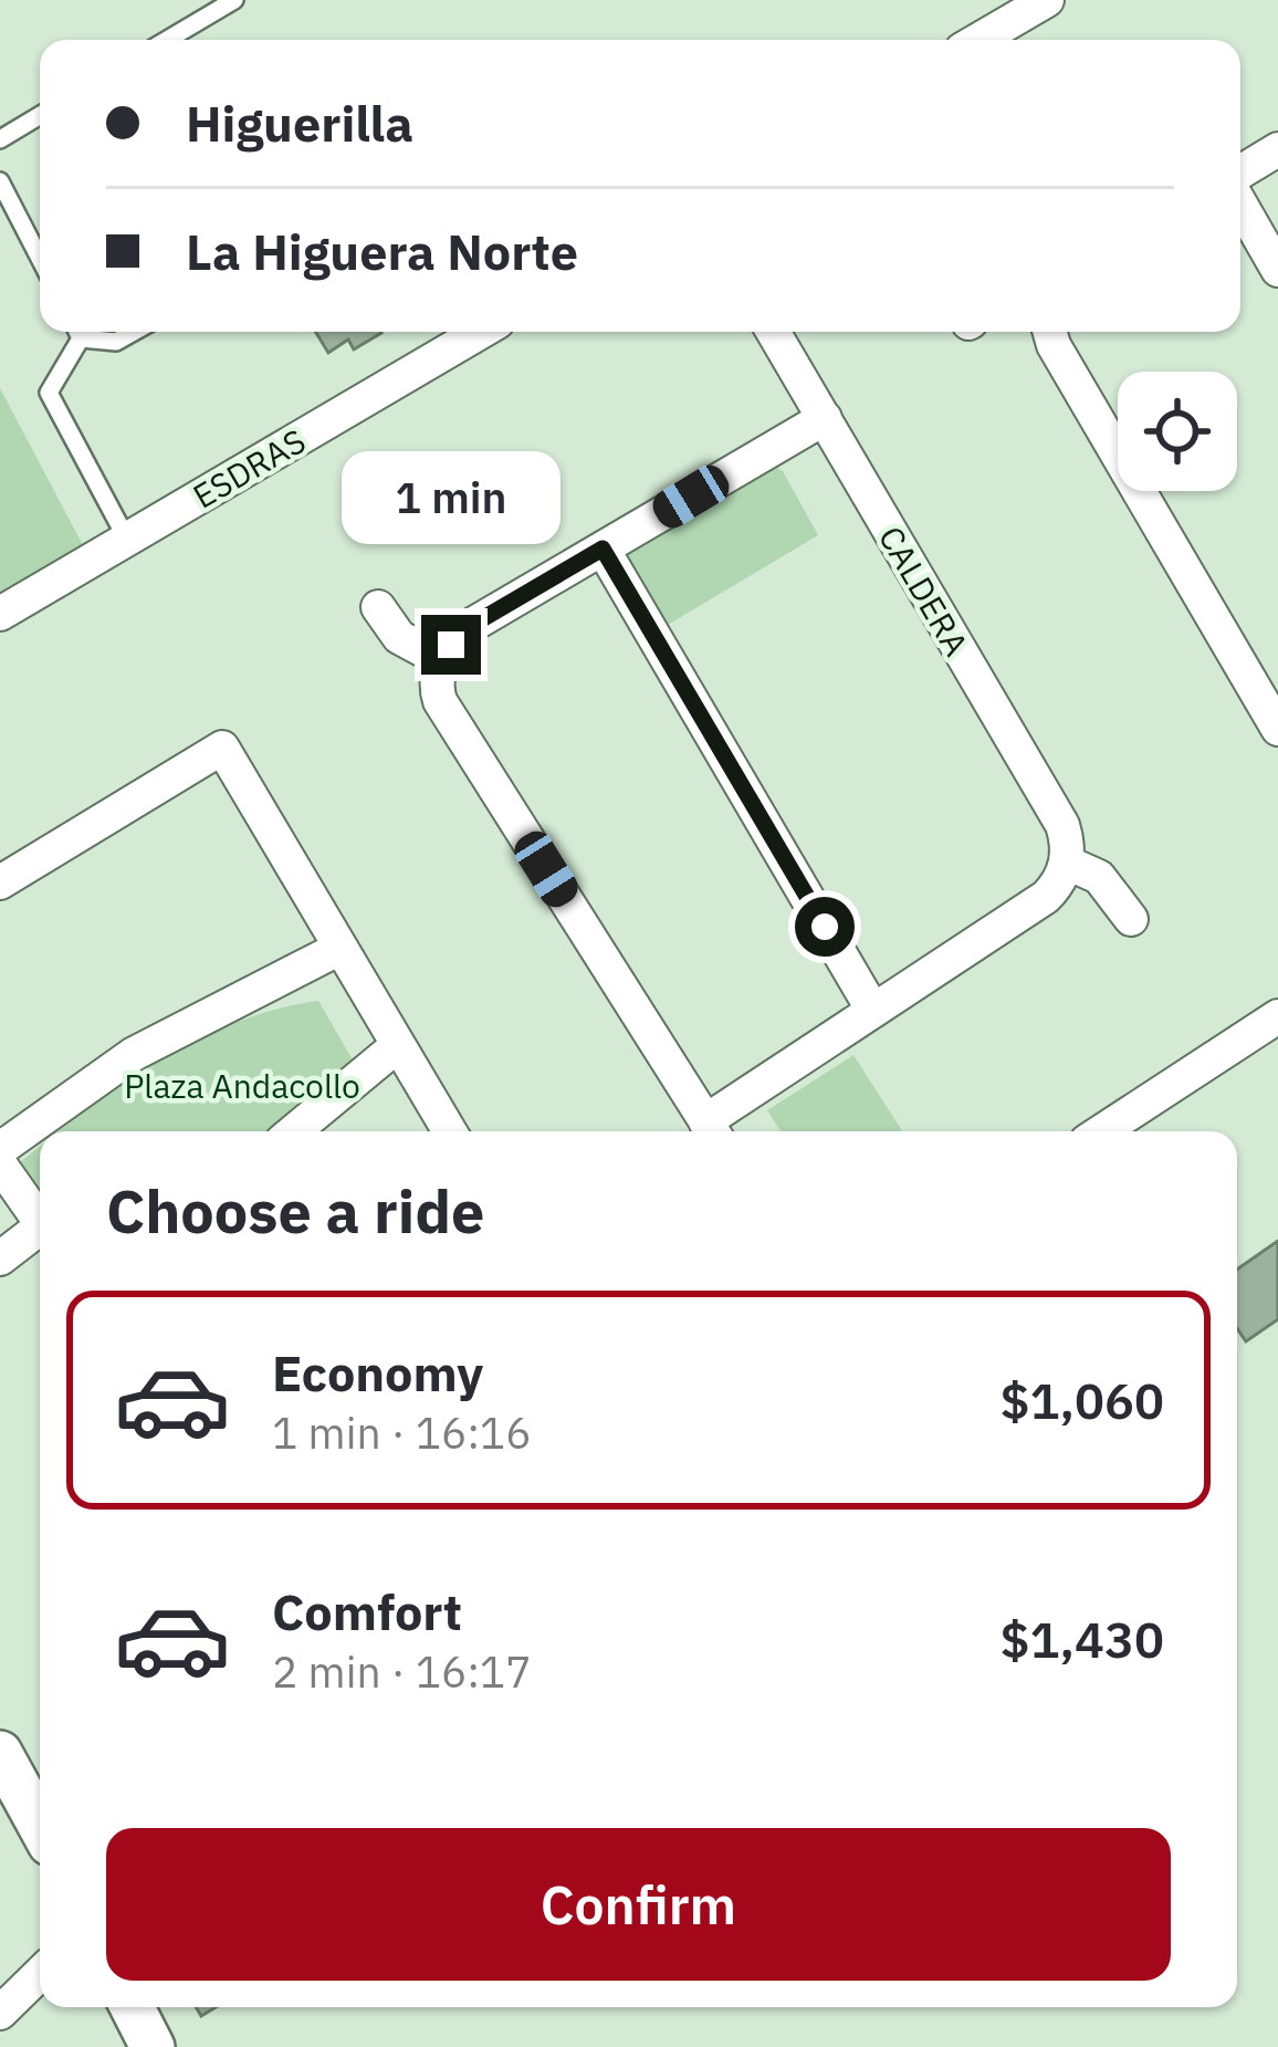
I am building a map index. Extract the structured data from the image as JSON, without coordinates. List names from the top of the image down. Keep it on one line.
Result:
{"streets":{"street":["ESDRAS","CALDERA"]},"parks":["Plaza Andacollo"],"page":{"banner":["Higuerilla","La Higuera Norte"],"bubble":"1 min","heading":"Choose a ride","list":[{"name":"Economy","note":"1 min · 16:16","value":"$1,060"},{"name":"Comfort","note":"2 min · 16:17","value":"$1,430"}],"buttons":"Confirm"}}
